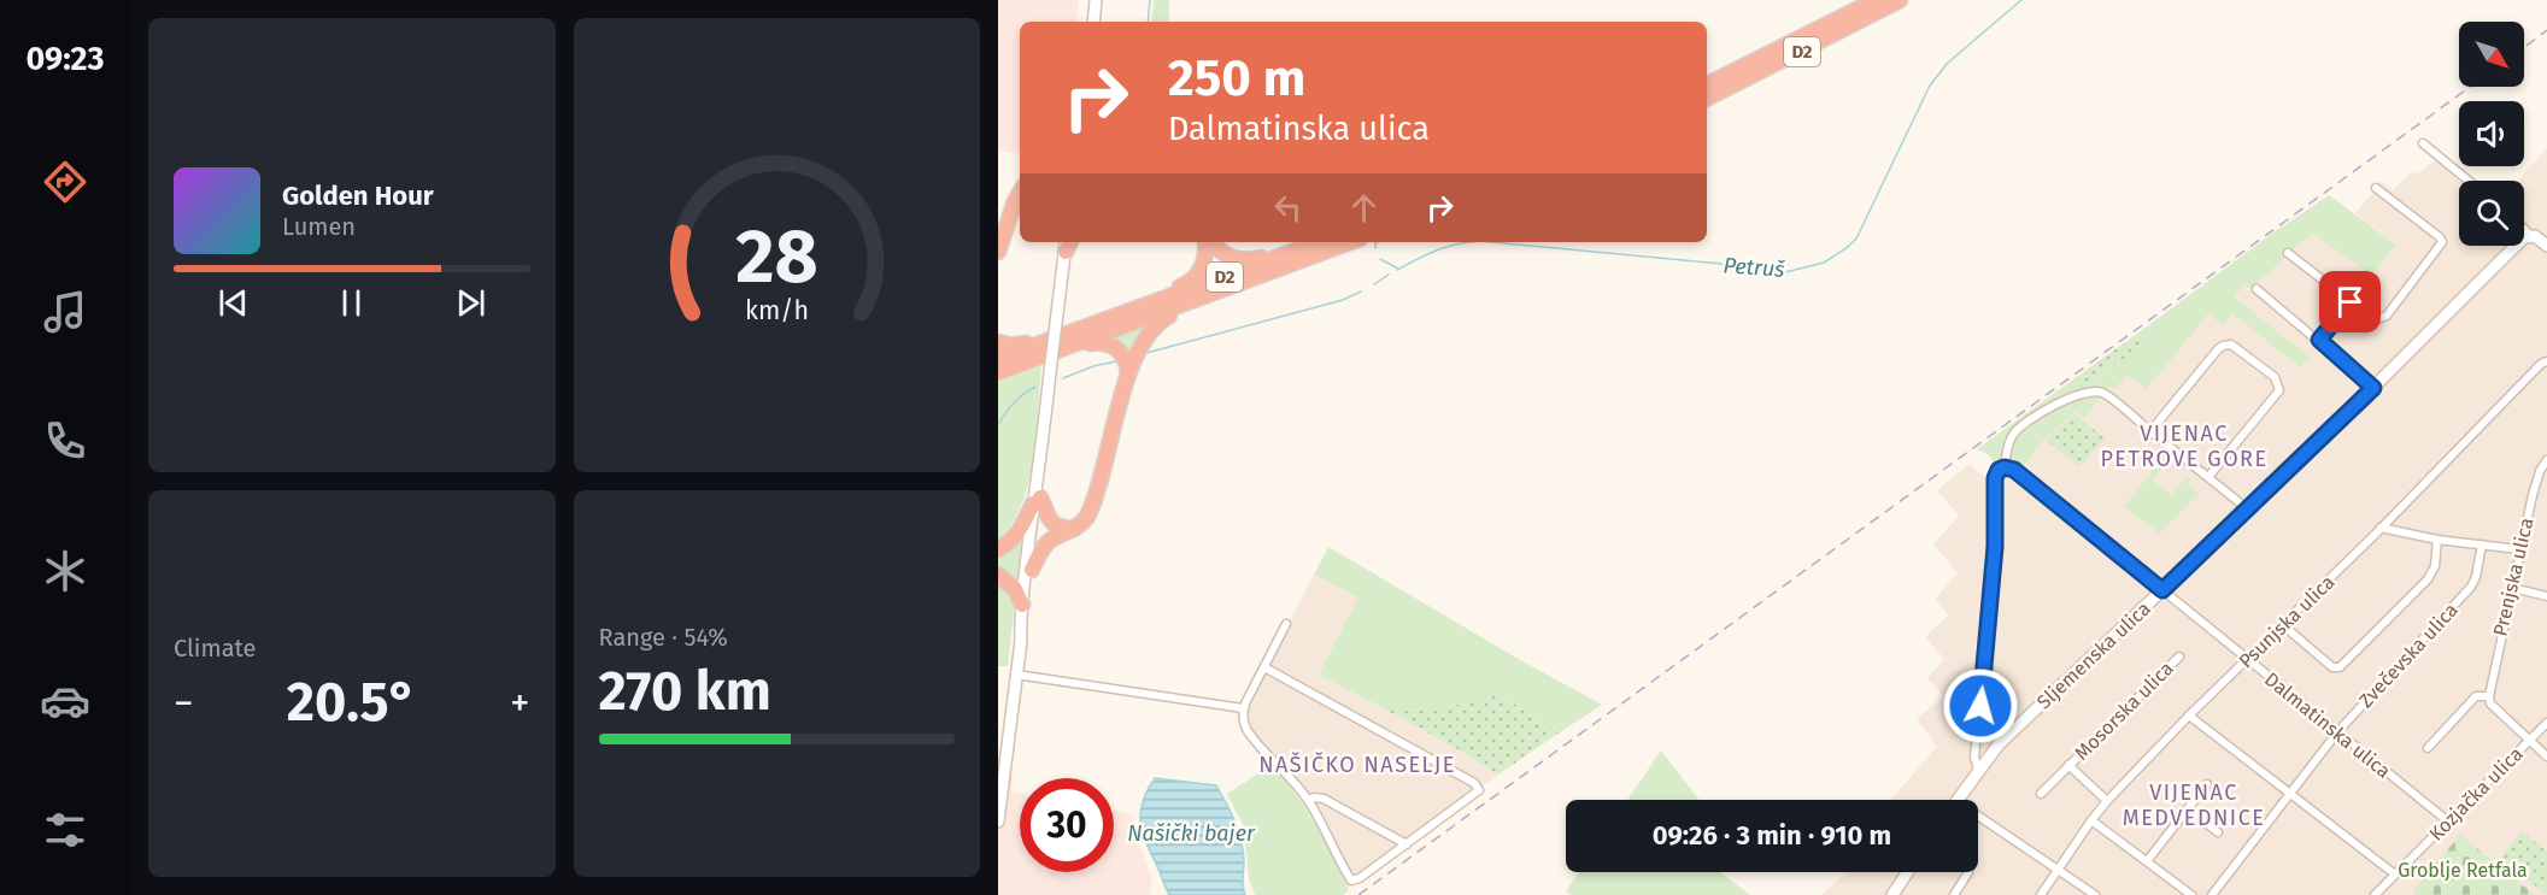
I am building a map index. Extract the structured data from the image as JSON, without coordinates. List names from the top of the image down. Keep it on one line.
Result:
{"streets":{"highway":["D2"],"street":["Prenjska ulica","Psunjska ulica","Sljemenska ulica","Zvečevska ulica","Mosorska ulica","Dalmatinska ulica","Kozjačka ulica"]},"crossings":[["Psunjska ulica","Mosorska ulica"],["Psunjska ulica","Dalmatinska ulica"],["Sljemenska ulica","Dalmatinska ulica"],["Zvečevska ulica","Dalmatinska ulica"],["Dalmatinska ulica","Kozjačka ulica"]],"districts":["VIJENAC PETROVE GORE","NAŠIČKO NASELJE","VIJENAC MEDVEDNICE"],"water":["Petruš","Našički bajer"],"parks":["Groblje Retfala"],"north":"bottom right","page":{"tabs":"09:23","turn":["250 m","Dalmatinska ulica"],"song":["Golden Hour","Lumen"],"tile":["Climate",["Range · 54%","270 km"]],"heat":["−","20.5°","+"],"limit":"30","trip":"09:26 · 3 min · 910 m","gauge":["28","km/h"]}}
